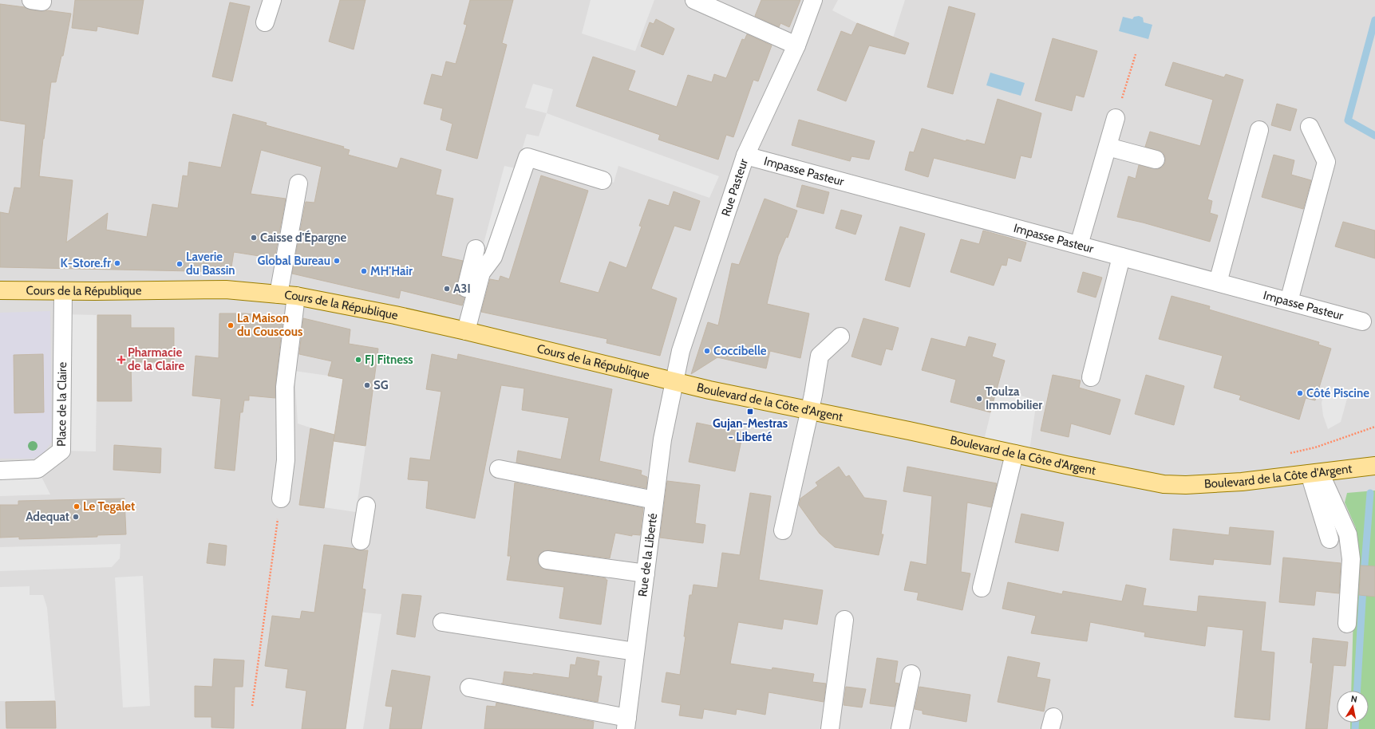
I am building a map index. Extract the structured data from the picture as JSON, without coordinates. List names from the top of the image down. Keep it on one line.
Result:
{"streets":{"main road":["Cours de la République","Boulevard de la Côte d'Argent"],"street":["Impasse Pasteur","Rue Pasteur","Place de la Claire","Rue de la Liberté"]},"crossings":[["Impasse Pasteur","Rue Pasteur"],["Rue Pasteur","Cours de la République"],["Rue Pasteur","Boulevard de la Côte d'Argent"],["Rue Pasteur","Rue de la Liberté"],["Cours de la République","Boulevard de la Côte d'Argent"],["Cours de la République","Place de la Claire"],["Cours de la République","Rue de la Liberté"],["Boulevard de la Côte d'Argent","Rue de la Liberté"]],"places":{"other":["Caisse d'Épargne","Global Bureau","K-Store.fr","Laverie du Bassin","MH'Hair","A3I","La Maison du Couscous","Coccibelle","FJ Fitness","SG","Côté Piscine","Toulza Immobilier","Le Tegalet","Adequat"],"health":["Pharmacie de la Claire"],"transit":["Gujan-Mestras - Liberté"]},"north":"top"}
